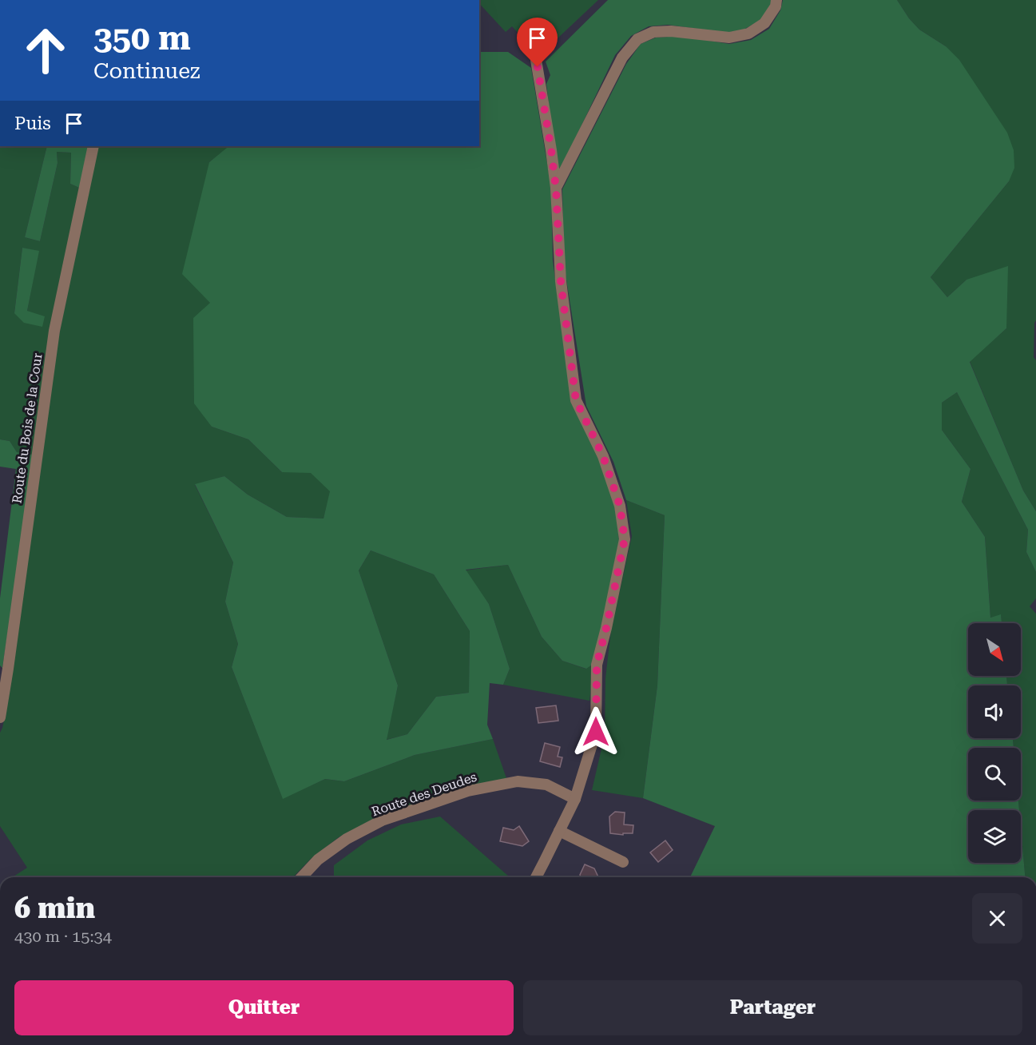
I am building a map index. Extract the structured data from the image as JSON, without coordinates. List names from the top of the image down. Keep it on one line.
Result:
{"streets":{"street":["Route du Bois de la Cour","Route des Deudes"]},"north":"bottom right","page":{"turn":["350 m","Continuez"],"then":"Puis","heading":["6 min","430 m · 15:34"],"buttons":["Quitter","Partager"]}}
